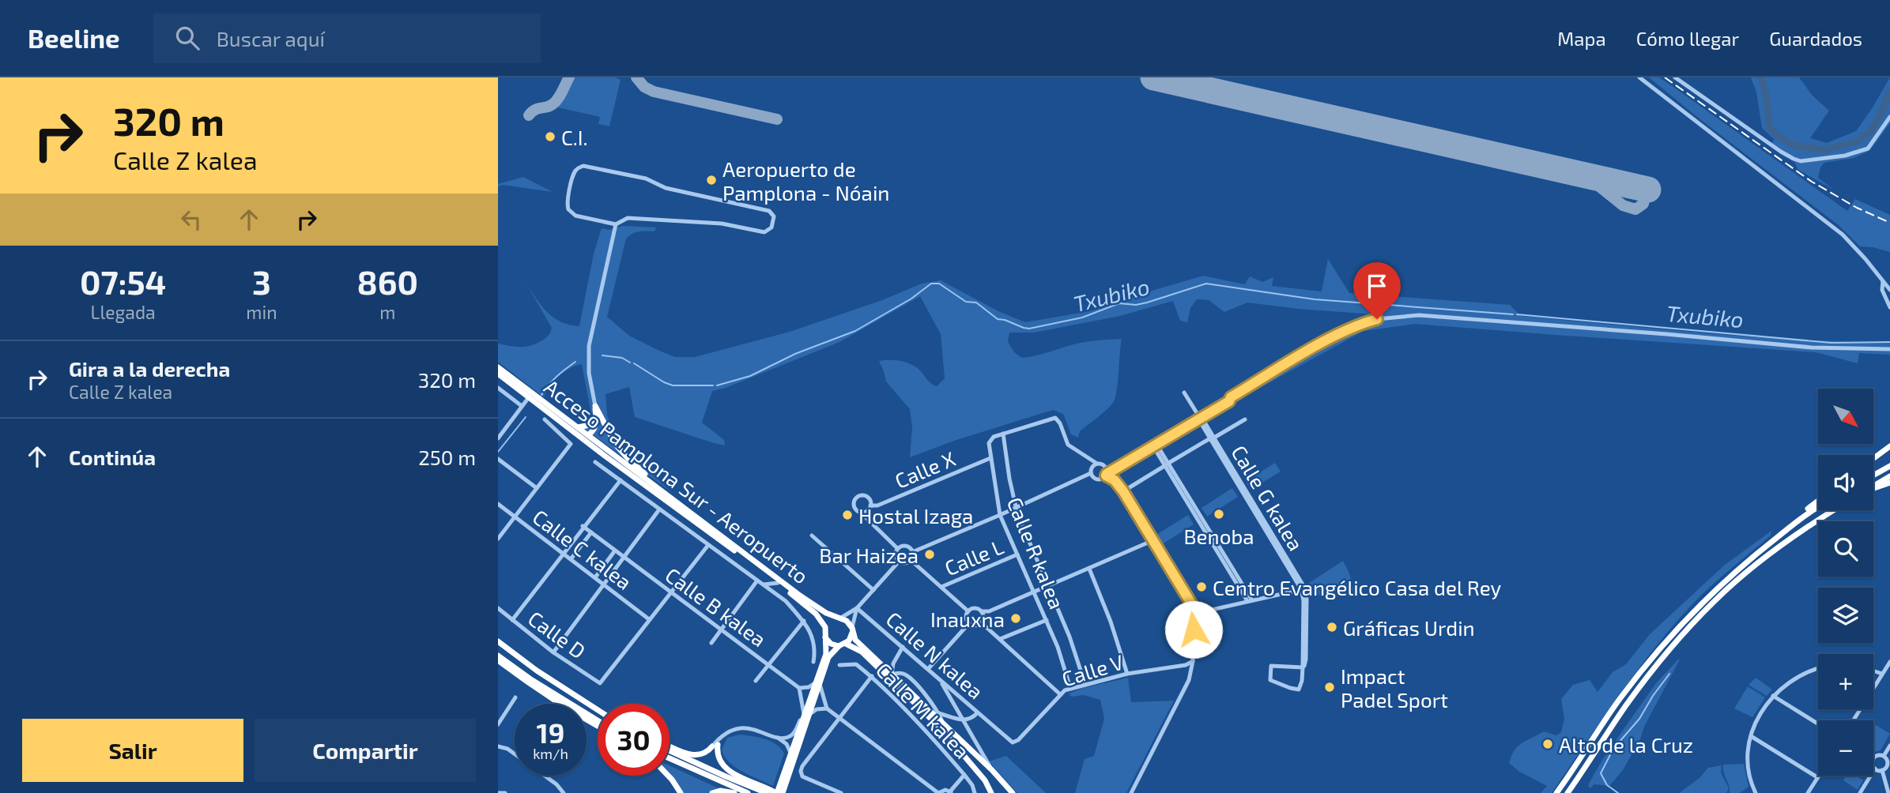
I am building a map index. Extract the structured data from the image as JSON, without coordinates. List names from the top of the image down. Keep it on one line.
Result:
{"streets":{"highway":["Acceso Pamplona Sur - Aeropuerto"],"street":["Calle X","Calle G kalea","Calle C kalea","Calle R kalea","Calle L","Calle B kalea","Calle D","Calle N kalea","Calle V","Calle M kalea"]},"crossings":[["Calle X","Calle R kalea"],["Calle C kalea","Calle D"],["Calle R kalea","Calle L"],["Calle R kalea","Calle V"],["Calle N kalea","Calle V"]],"water":["Txubiko"],"places":["C.I.","Aeropuerto de Pamplona - Nóain","Benoba","Hostal Izaga","Bar Haizea","Centro Evangélico Casa del Rey","Inauxna","Gráficas Urdin","Impact Padel Sport","Alto de la Cruz"],"north":"bottom right","page":{"header":"Beeline","search":"Buscar aquí","nav":["Mapa","Cómo llegar","Guardados"],"turn":["320 m","Calle Z kalea"],"eta":["07:54","Llegada","3","min","860","m"],"list":[{"name":"Gira a la derecha","note":"Calle Z kalea","value":"320 m"},{"name":"Continúa","value":"250 m"}],"map_buttons":["+","−"],"speed":"19 km/h","limit":"30","buttons":["Salir","Compartir"]}}
